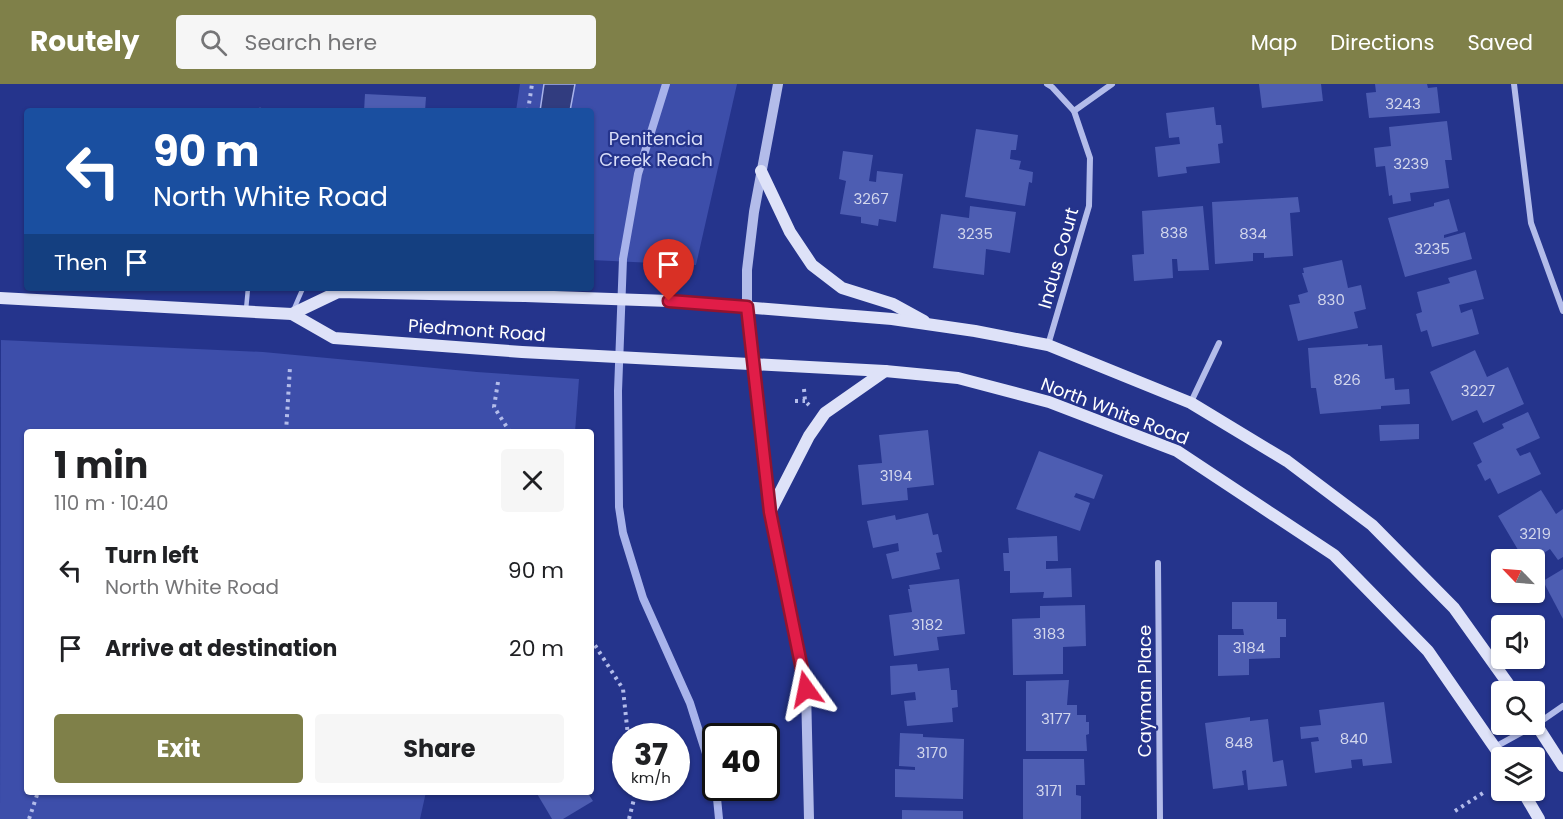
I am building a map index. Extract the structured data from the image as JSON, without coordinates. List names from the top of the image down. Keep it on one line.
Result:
{"streets":{"main road":["Piedmont Road","North White Road"],"street":["Indus Court","Cayman Place"]},"crossings":[["Indus Court","North White Road"],["Piedmont Road","North White Road"]],"parks":["Penitencia Creek Reach"],"house_numbers":["3243","3239","3267","838","3235","834","3235","830","826","3227","3194","3219","3182","3183","3184","3177","840","848","3170","3171"],"north":"top left","page":{"header":"Routely","search":"Search here","nav":["Map","Directions","Saved"],"turn":["90 m","North White Road"],"then":"Then","heading":["1 min","110 m · 10:40"],"list":[{"name":"Turn left","note":"North White Road","value":"90 m"},{"name":"Arrive at destination","value":"20 m"}],"buttons":["Exit","Share"],"speed":"37 km/h","limit":"40"}}
